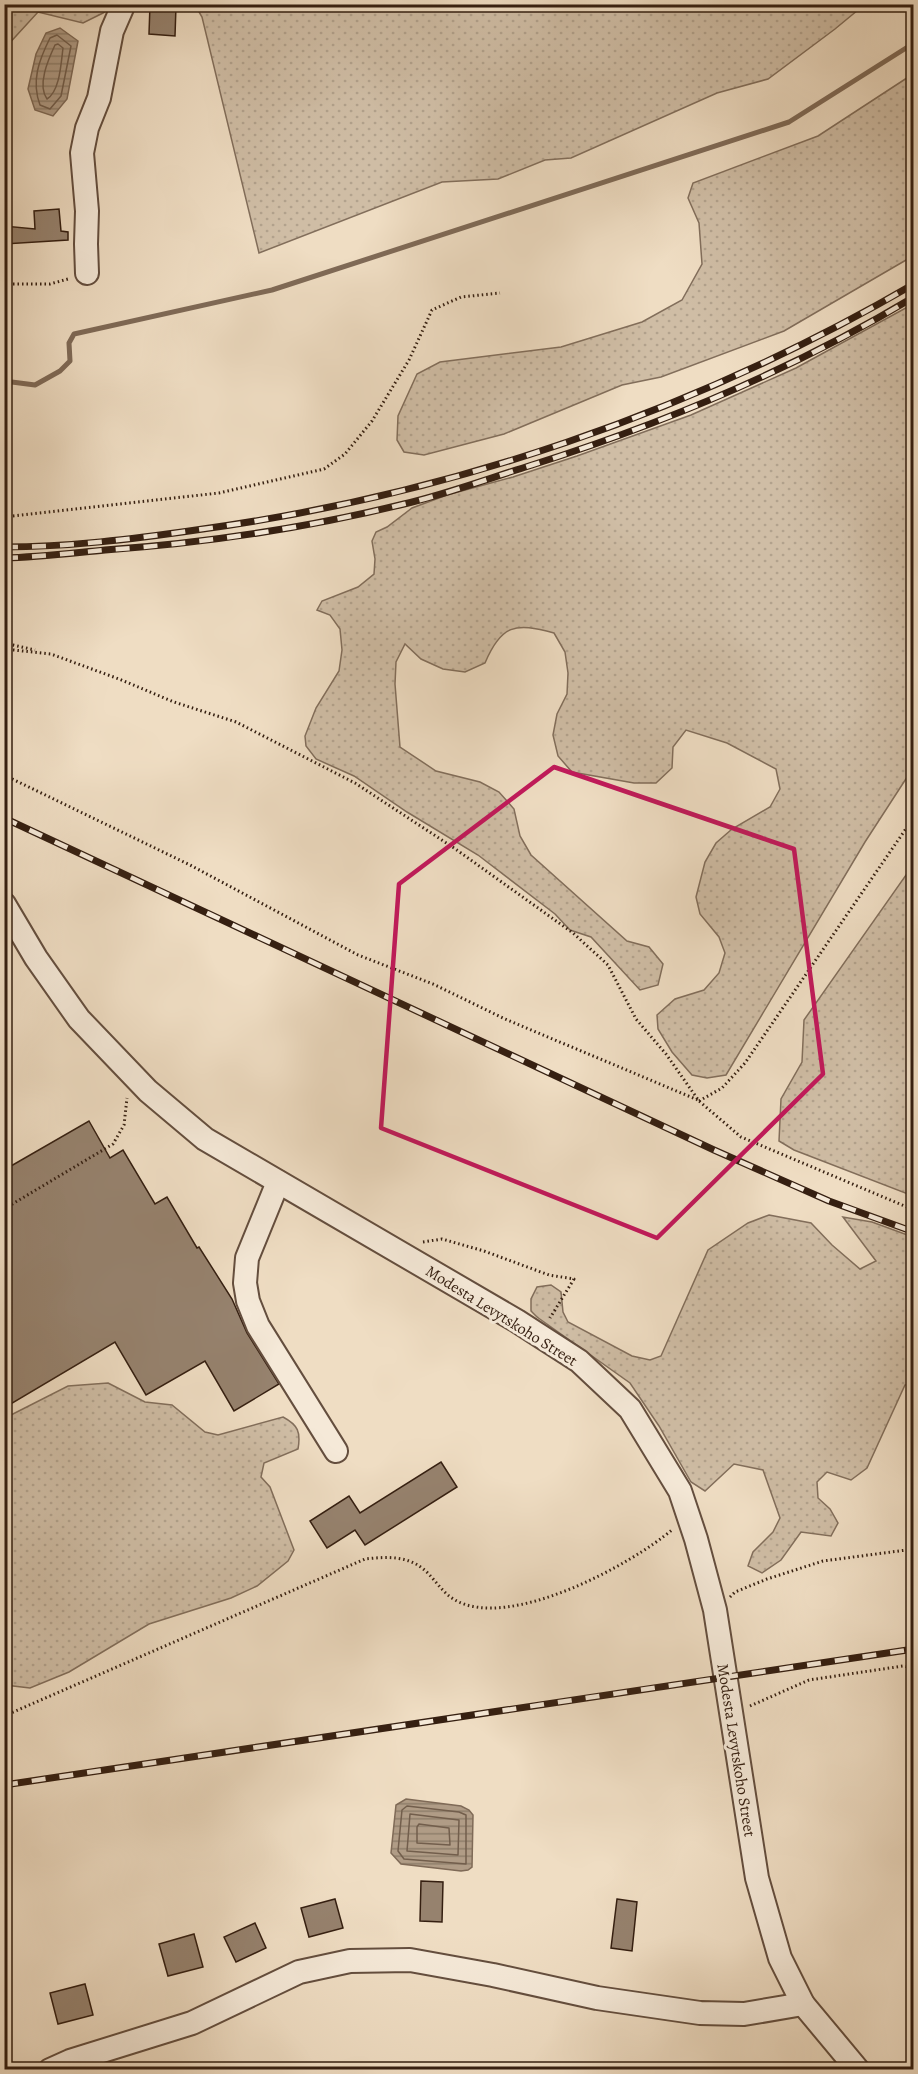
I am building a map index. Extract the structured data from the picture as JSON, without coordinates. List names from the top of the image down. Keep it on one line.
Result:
{"streets":{"street":["Modesta Levytskoho Street"]}}
